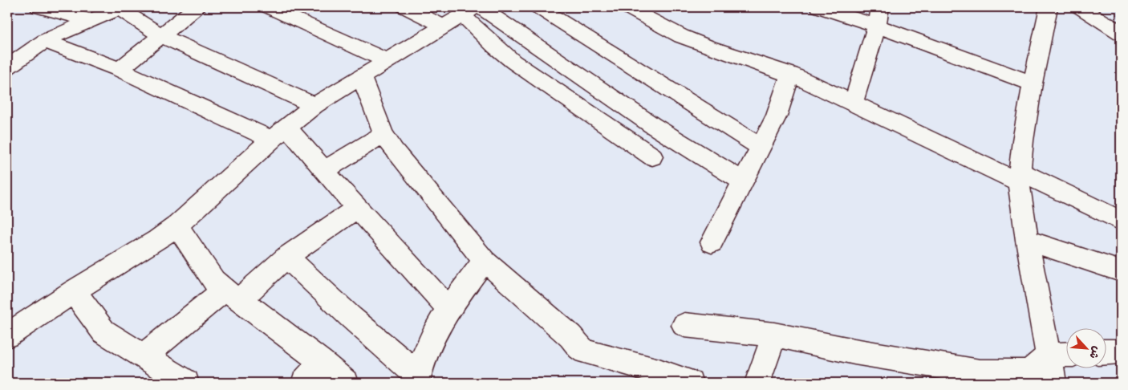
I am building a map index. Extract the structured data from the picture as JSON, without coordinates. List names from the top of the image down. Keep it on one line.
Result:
{"north":"bottom right"}
